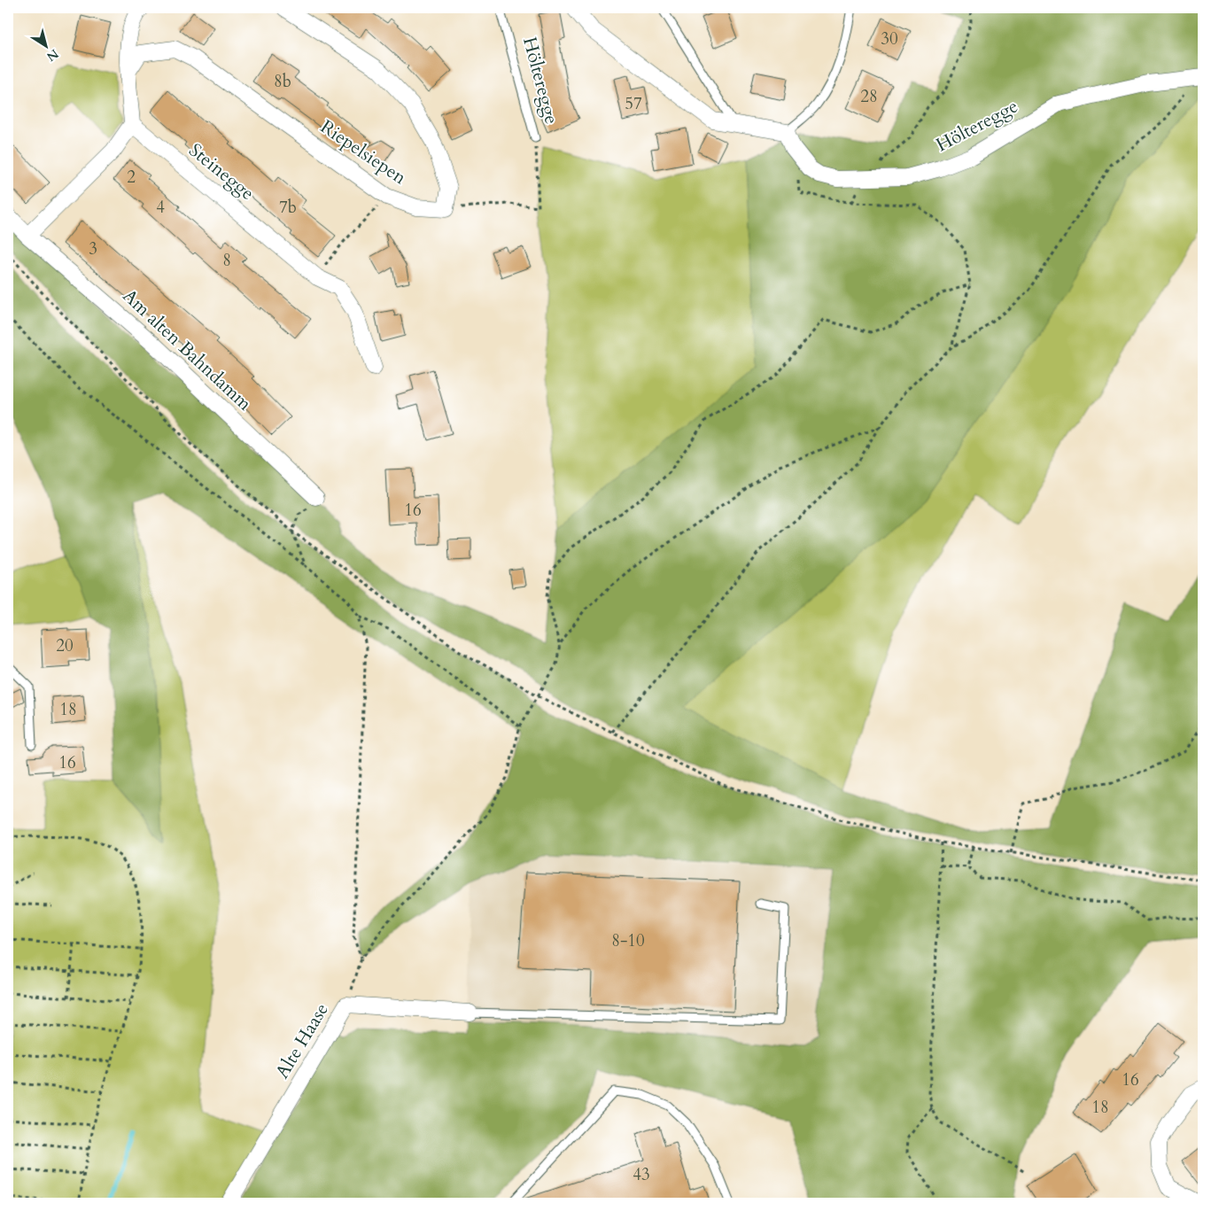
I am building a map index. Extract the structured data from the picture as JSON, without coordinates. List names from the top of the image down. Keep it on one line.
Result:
{"streets":{"street":["Hölteregge","Riepelsiepen","Steinegge","Am alten Bahndamm","Alte Haase"]},"house_numbers":["30","8b","28","57","2","4","7b","3","8","16","20","18","16","8-10","16","18","43"],"north":"bottom right"}
